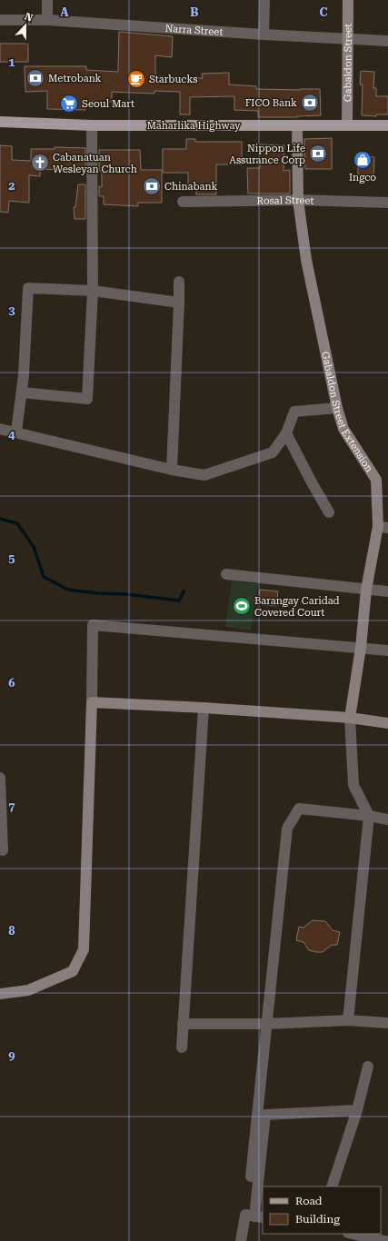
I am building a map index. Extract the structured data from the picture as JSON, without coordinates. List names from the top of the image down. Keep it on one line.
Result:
{"streets":{"main road":["Maharlika Highway"],"street":["Narra Street","Gabaldon Street","Rosal Street","Gabaldon Street Extension"]},"crossings":[["Narra Street","Gabaldon Street"],["Gabaldon Street","Maharlika Highway"],["Maharlika Highway","Gabaldon Street Extension"],["Rosal Street","Gabaldon Street Extension"]],"places":{"bank":["Metrobank","FICO Bank","Nippon Life Assurance Corp","Chinabank"],"cafe":["Starbucks"],"supermarket":["Seoul Mart"],"shop":["Ingco"],"church":["Cabanatuan Wesleyan Church"],"sports":["Barangay Caridad Covered Court"]},"legend":["Road","Building"],"north":"top","grid":{"columns":["A","B","C"],"rows":["1","2","3","4","5","6","7","8","9"]}}
